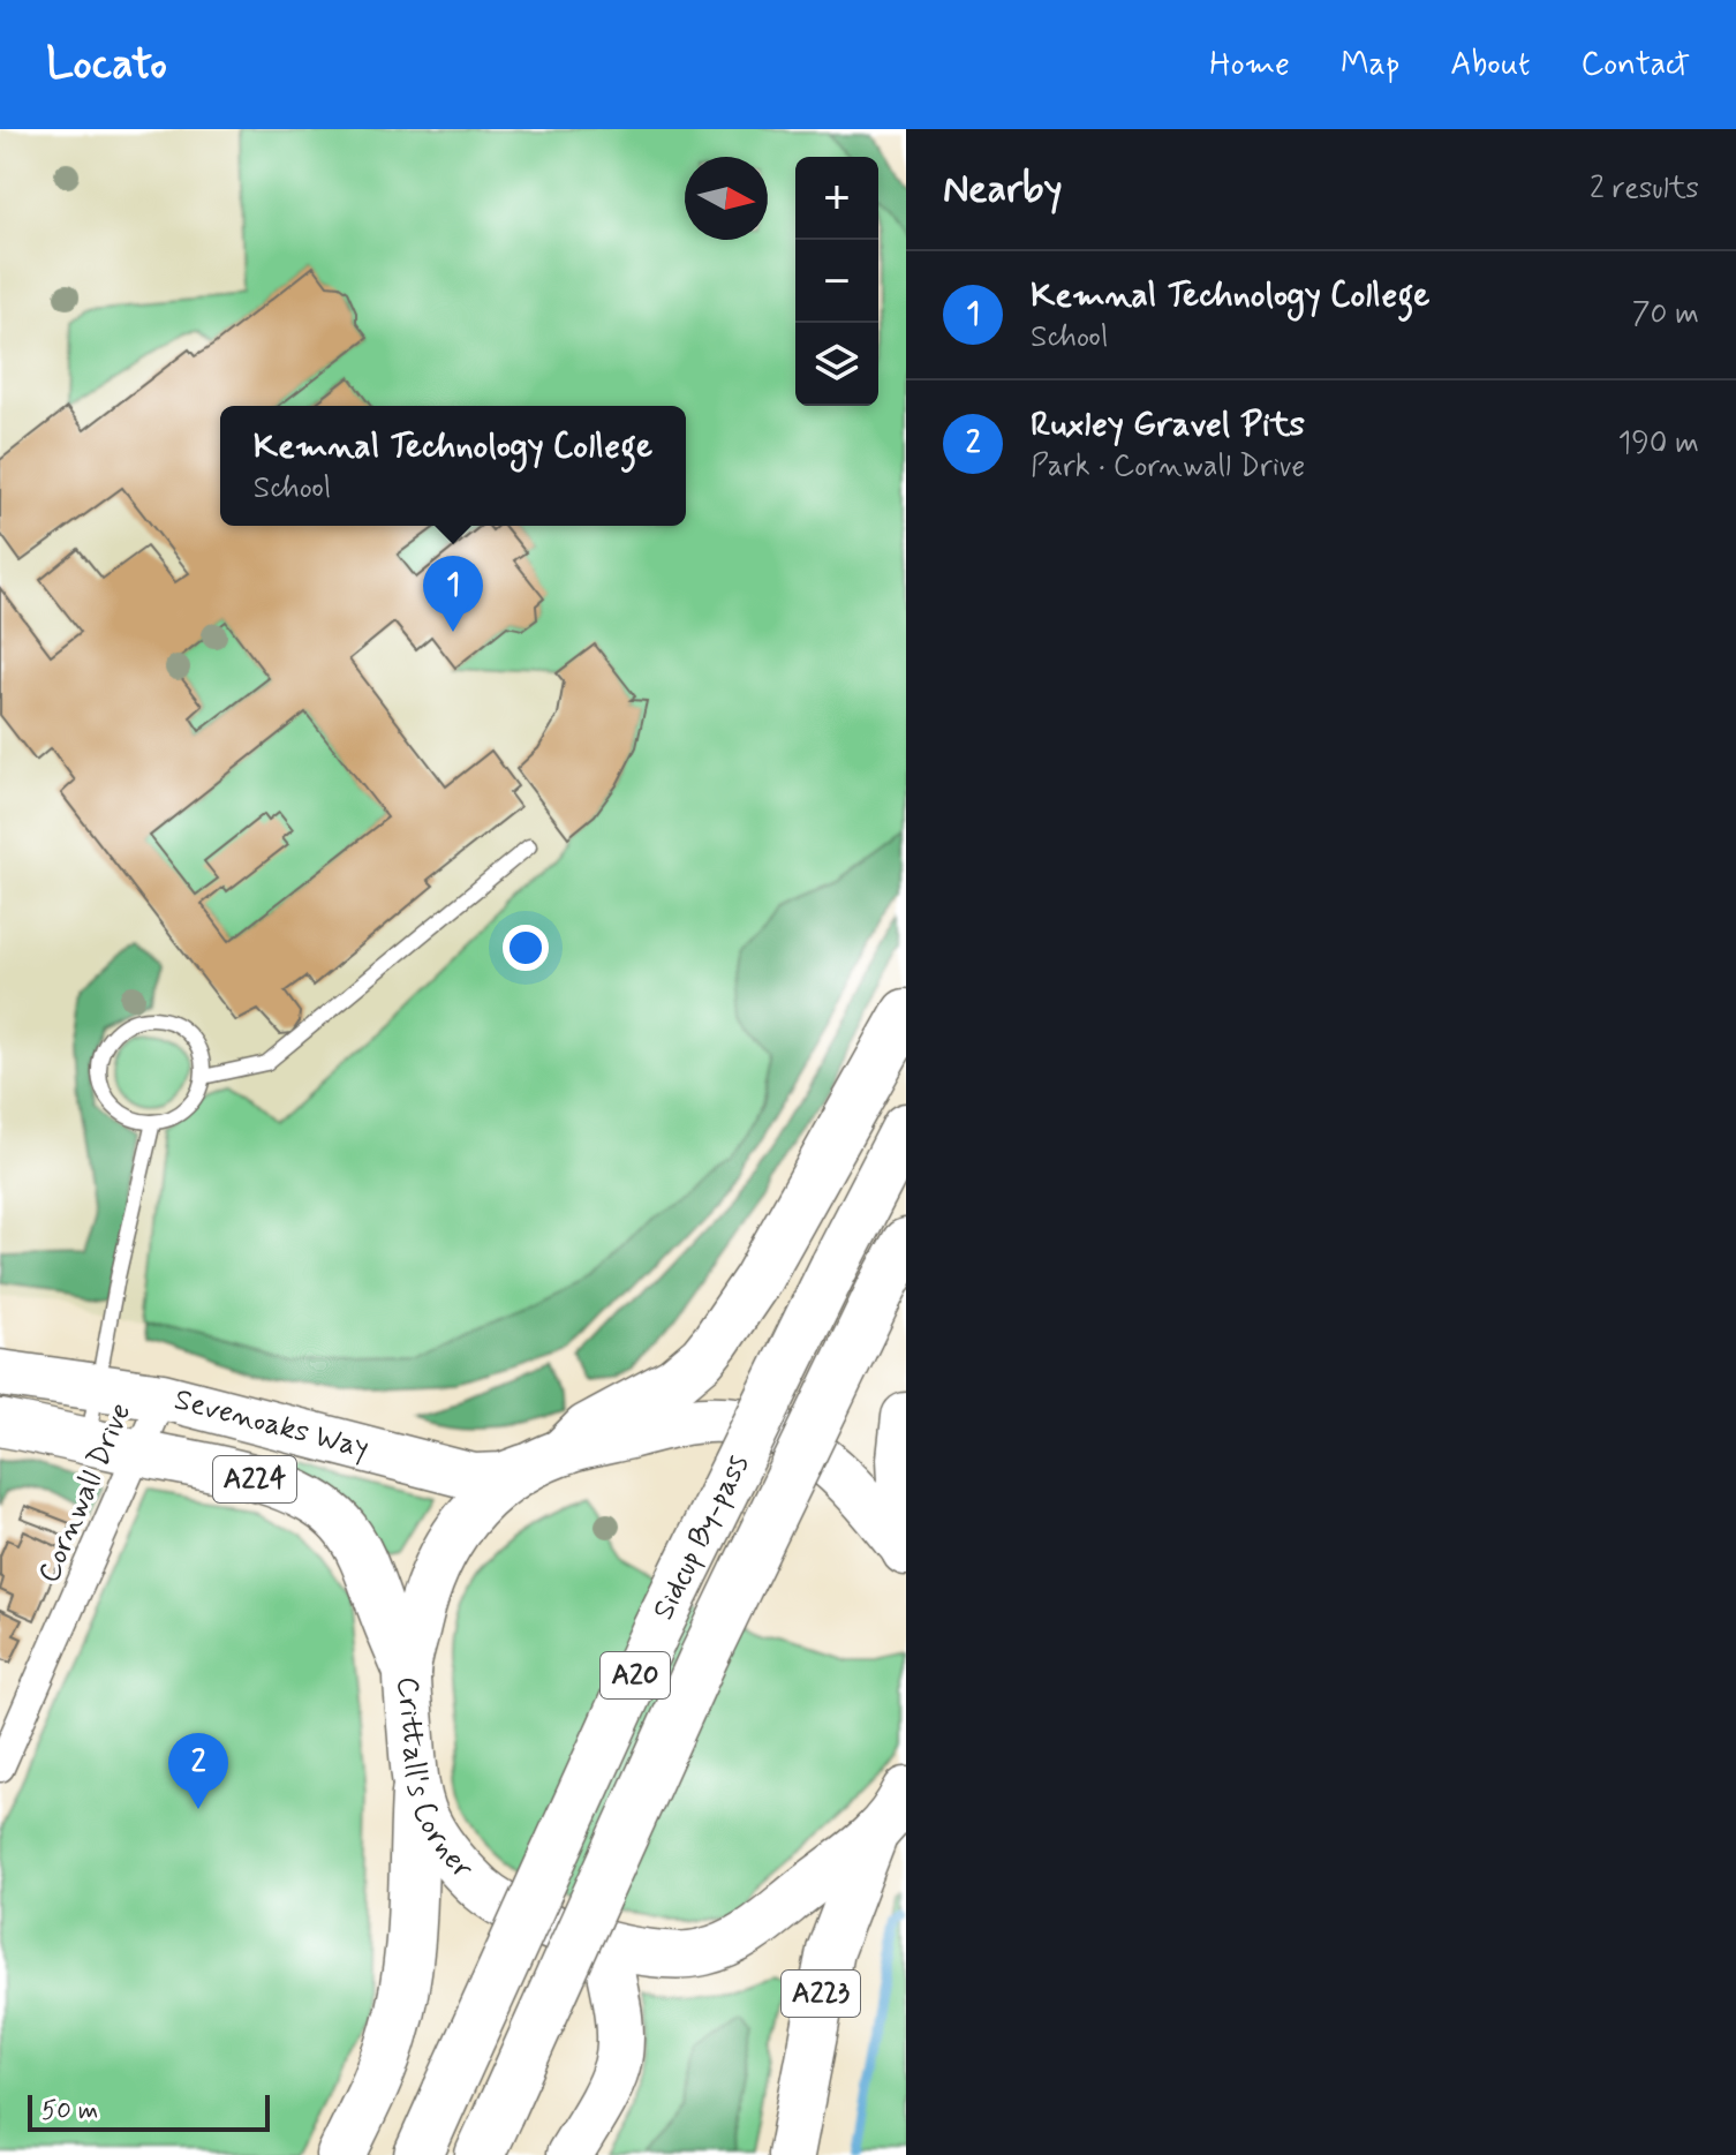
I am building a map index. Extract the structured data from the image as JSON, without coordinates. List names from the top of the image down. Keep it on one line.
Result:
{"streets":{"highway":["Sidcup By-pass","A20"],"main road":["Sevenoaks Way","A224","Crittall's Corner","A223"],"street":["Cornwall Drive"]},"crossings":[["Sevenoaks Way","Cornwall Drive"],["Sevenoaks Way","Crittall's Corner"],["Crittall's Corner","A223"]],"scale_bar":"50 m","north":"right","page":{"header":"Locato","nav":["Home","Map","About","Contact"],"heading":["Nearby","2 results"],"map_buttons":["+","−"],"list":[{"mark":"1","name":"Kemnal Technology College","note":"School","value":"70 m"},{"mark":"2","name":"Ruxley Gravel Pits","note":"Park · Cornwall Drive","value":"190 m"}],"popup":["Kemnal Technology College","School"],"pins":["1","2"],"scale":"50 m"}}
